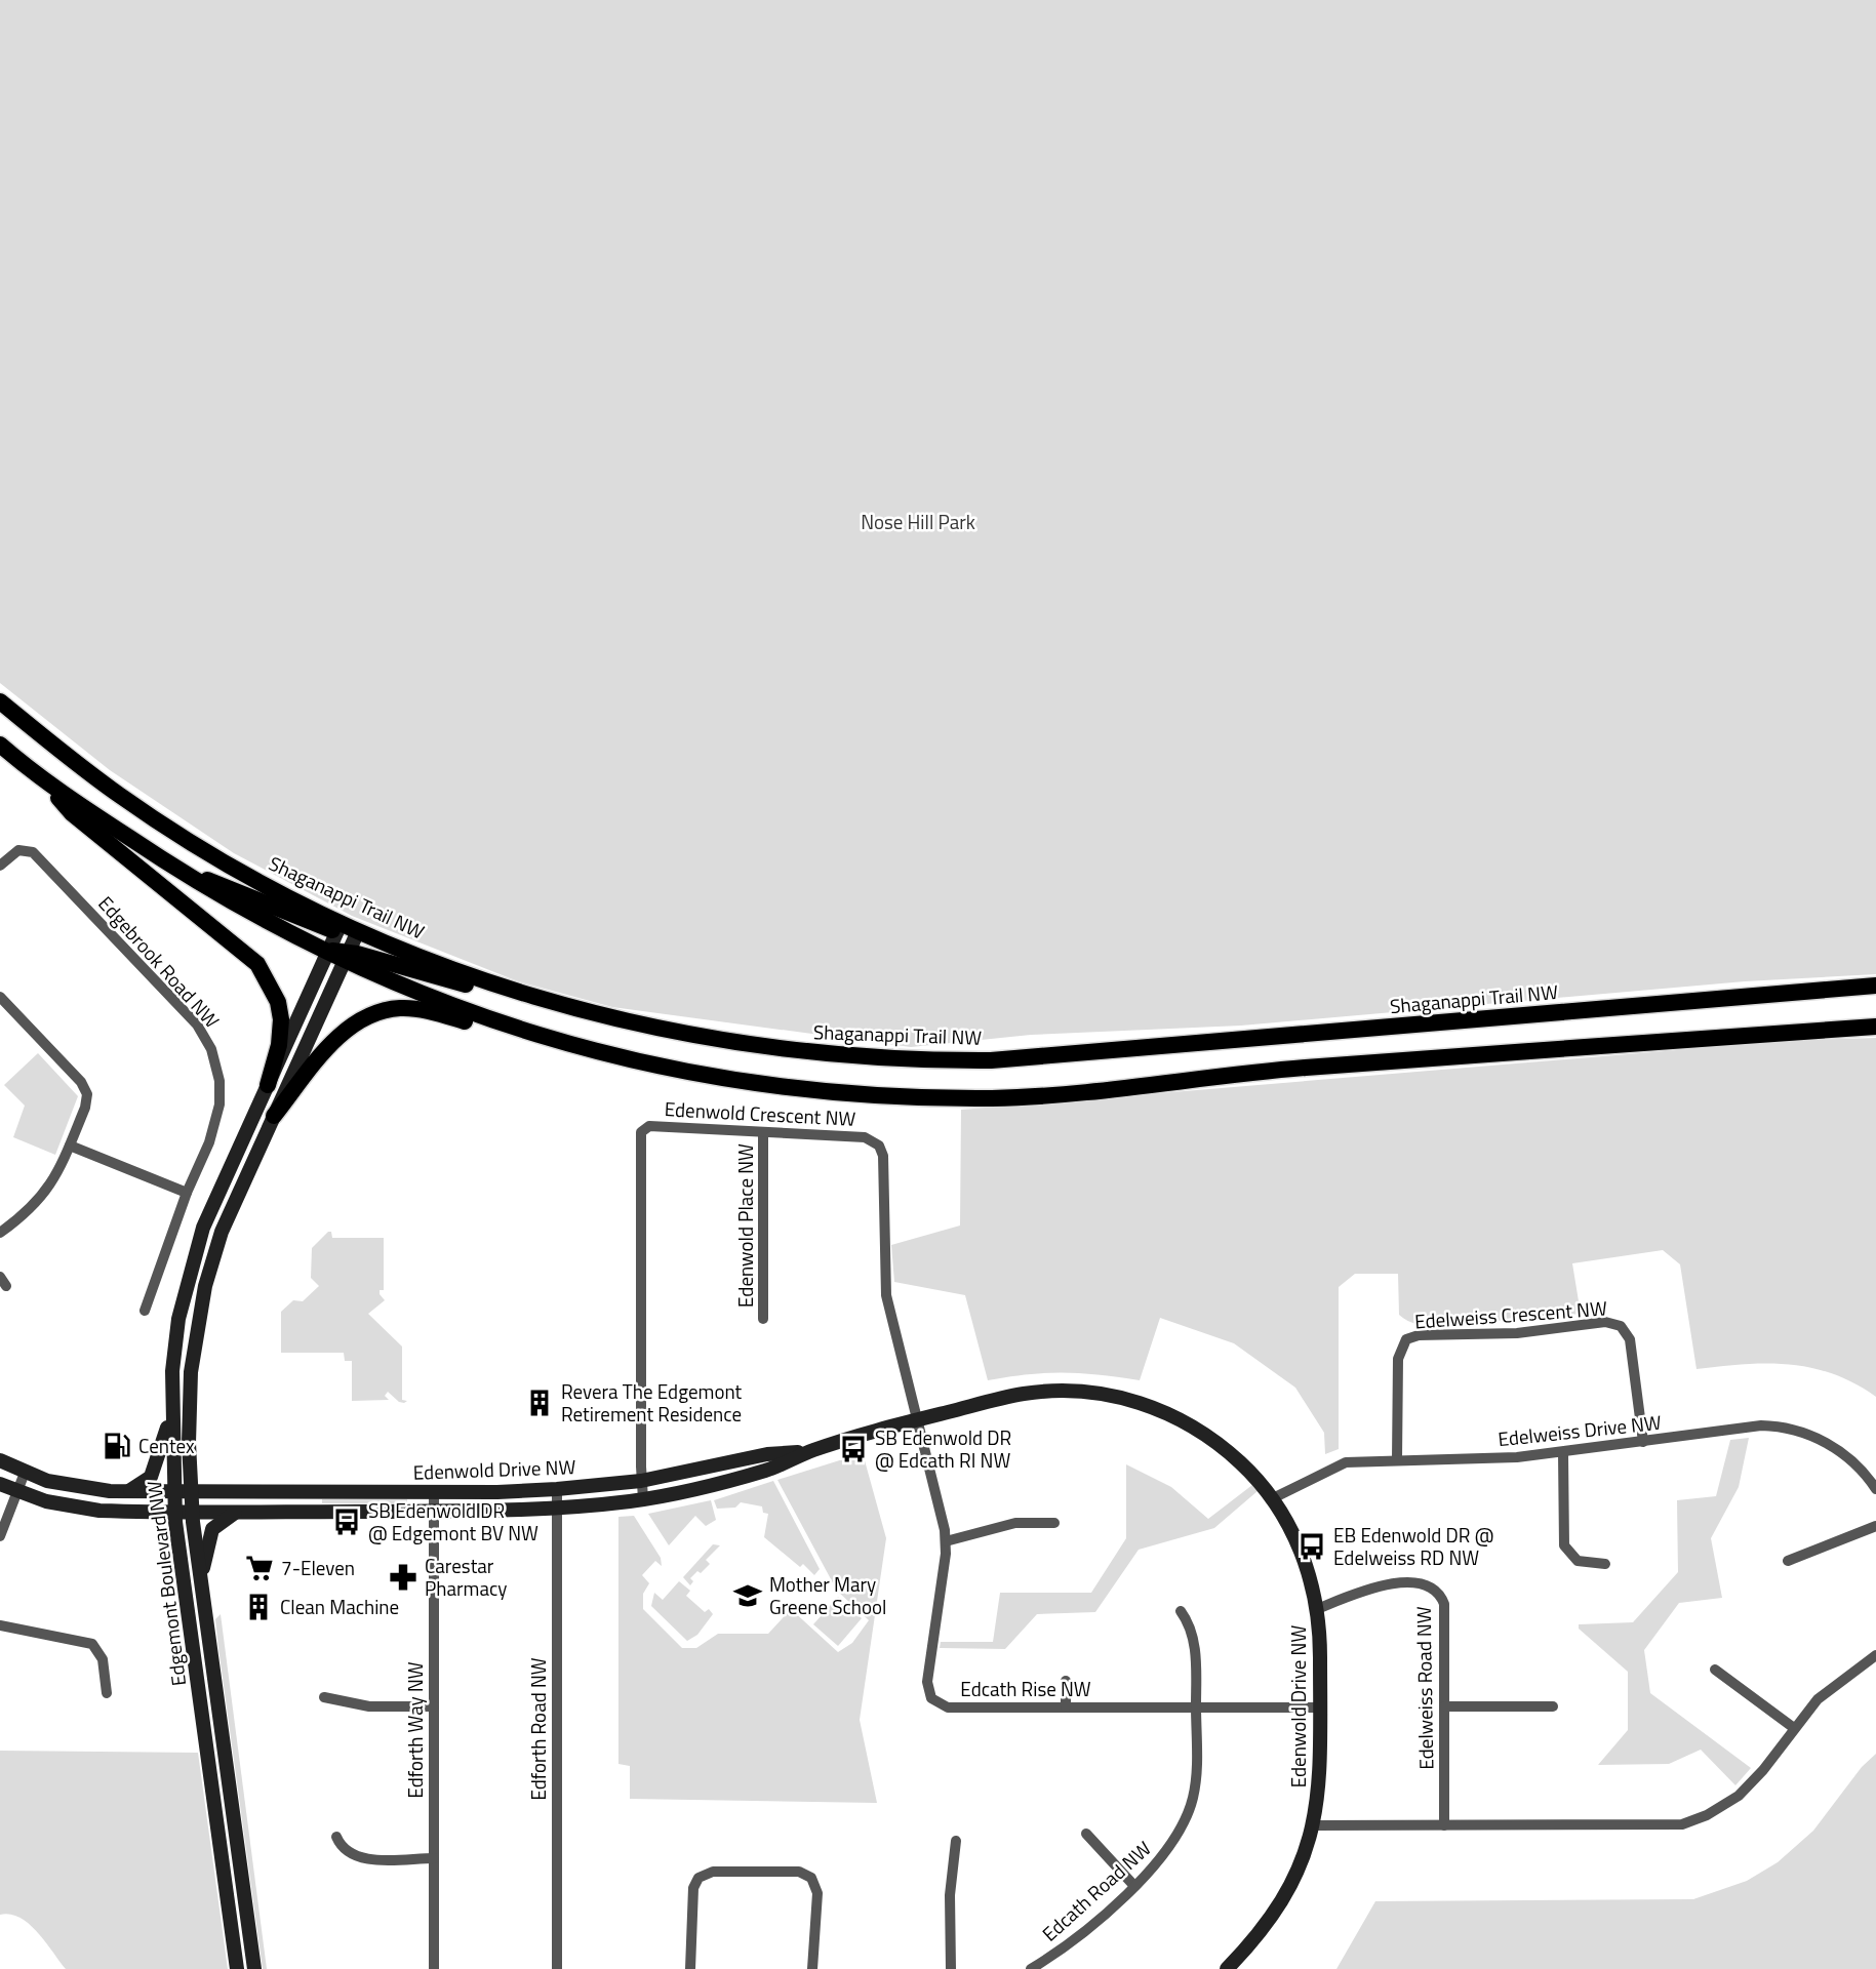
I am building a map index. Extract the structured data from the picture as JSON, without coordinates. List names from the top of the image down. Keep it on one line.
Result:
{"streets":{"main road":["Shaganappi Trail NW"],"street":["Edgebrook Road NW","Edenwold Crescent NW","Edenwold Place NW","Edelweiss Crescent NW","Edelweiss Drive NW","Edenwold Drive NW","Edgemont Boulevard NW","Edelweiss Road NW","Edcath Rise NW","Edforth Road NW","Edforth Way NW","Edcath Road NW"]},"crossings":[["Shaganappi Trail NW","Edgemont Boulevard NW"],["Edenwold Crescent NW","Edenwold Place NW"],["Edenwold Crescent NW","Edenwold Drive NW"],["Edenwold Crescent NW","Edcath Rise NW"],["Edelweiss Crescent NW","Edelweiss Drive NW"],["Edelweiss Drive NW","Edenwold Drive NW"],["Edenwold Drive NW","Edgemont Boulevard NW"],["Edenwold Drive NW","Edelweiss Road NW"],["Edenwold Drive NW","Edcath Rise NW"],["Edenwold Drive NW","Edforth Road NW"],["Edenwold Drive NW","Edforth Way NW"],["Edcath Rise NW","Edcath Road NW"]],"parks":["Nose Hill Park"],"places":{"building":["Revera The Edgemont Retirement Residence","Clean Machine"],"fuel station":["Centex"],"bus stop":["SB Edenwold DR @ Edcath RI NW","SB Edenwold DR @ Edgemont BV NW","EB Edenwold DR @ Edelweiss RD NW"],"supermarket":["7-Eleven"],"pharmacy":["Carestar Pharmacy"],"school or university":["Mother Mary Greene School"]}}
